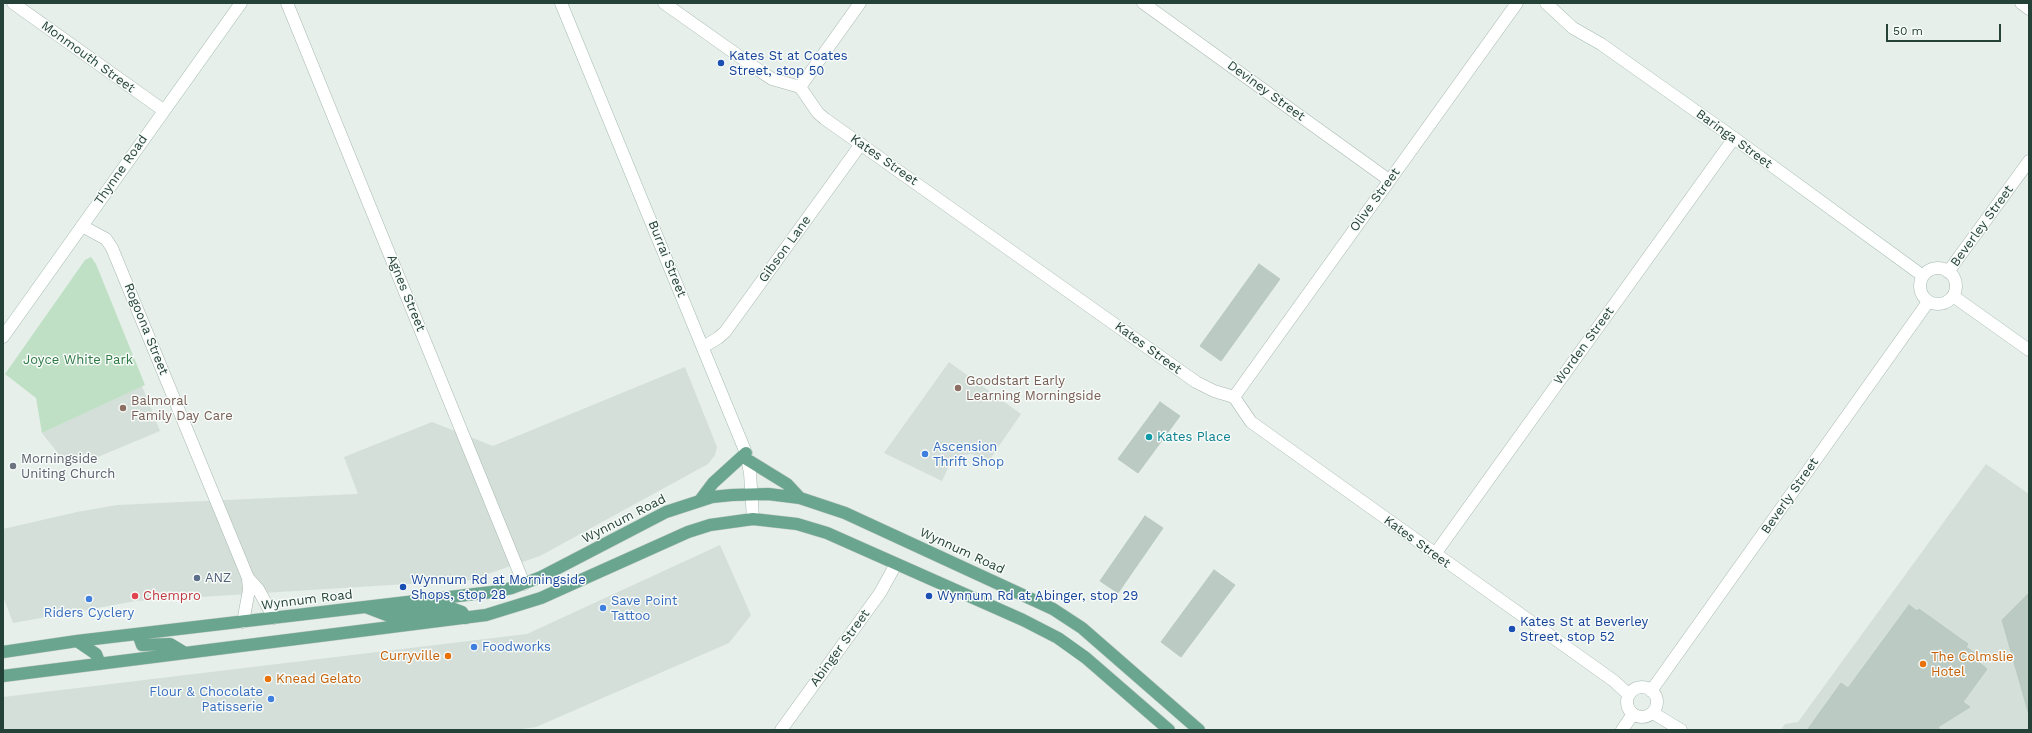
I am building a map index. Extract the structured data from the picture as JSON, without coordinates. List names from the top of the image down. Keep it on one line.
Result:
{"streets":{"main road":["Wynnum Road"],"street":["Monmouth Street","Deviney Street","Baringa Street","Kates Street","Thynne Road","Olive Street","Beverley Street","Gibson Lane","Burrai Street","Agnes Street","Rogoona Street","Worden Street","Beverly Street","Abinger Street"]},"crossings":[["Monmouth Street","Thynne Road"],["Deviney Street","Olive Street"],["Baringa Street","Beverley Street"],["Baringa Street","Worden Street"],["Baringa Street","Beverly Street"],["Kates Street","Olive Street"],["Kates Street","Gibson Lane"],["Kates Street","Worden Street"],["Kates Street","Beverly Street"],["Thynne Road","Rogoona Street"],["Beverley Street","Beverly Street"],["Gibson Lane","Burrai Street"],["Burrai Street","Wynnum Road"],["Agnes Street","Wynnum Road"],["Rogoona Street","Wynnum Road"]],"parks":["Joyce White Park"],"places":["Kates St at Coates Street, stop 50","Goodstart Early Learning Morningside","Balmoral Family Day Care","Kates Place","Ascension Thrift Shop","Morningside Uniting Church","ANZ","Wynnum Rd at Morningside Shops, stop 28","Chempro","Wynnum Rd at Abinger, stop 29","Riders Cyclery","Save Point Tattoo","Kates St at Beverley Street, stop 52","Foodworks","Curryville","The Colmslie Hotel","Knead Gelato","Flour & Chocolate Patisserie"],"scale_bar":"50 m"}
